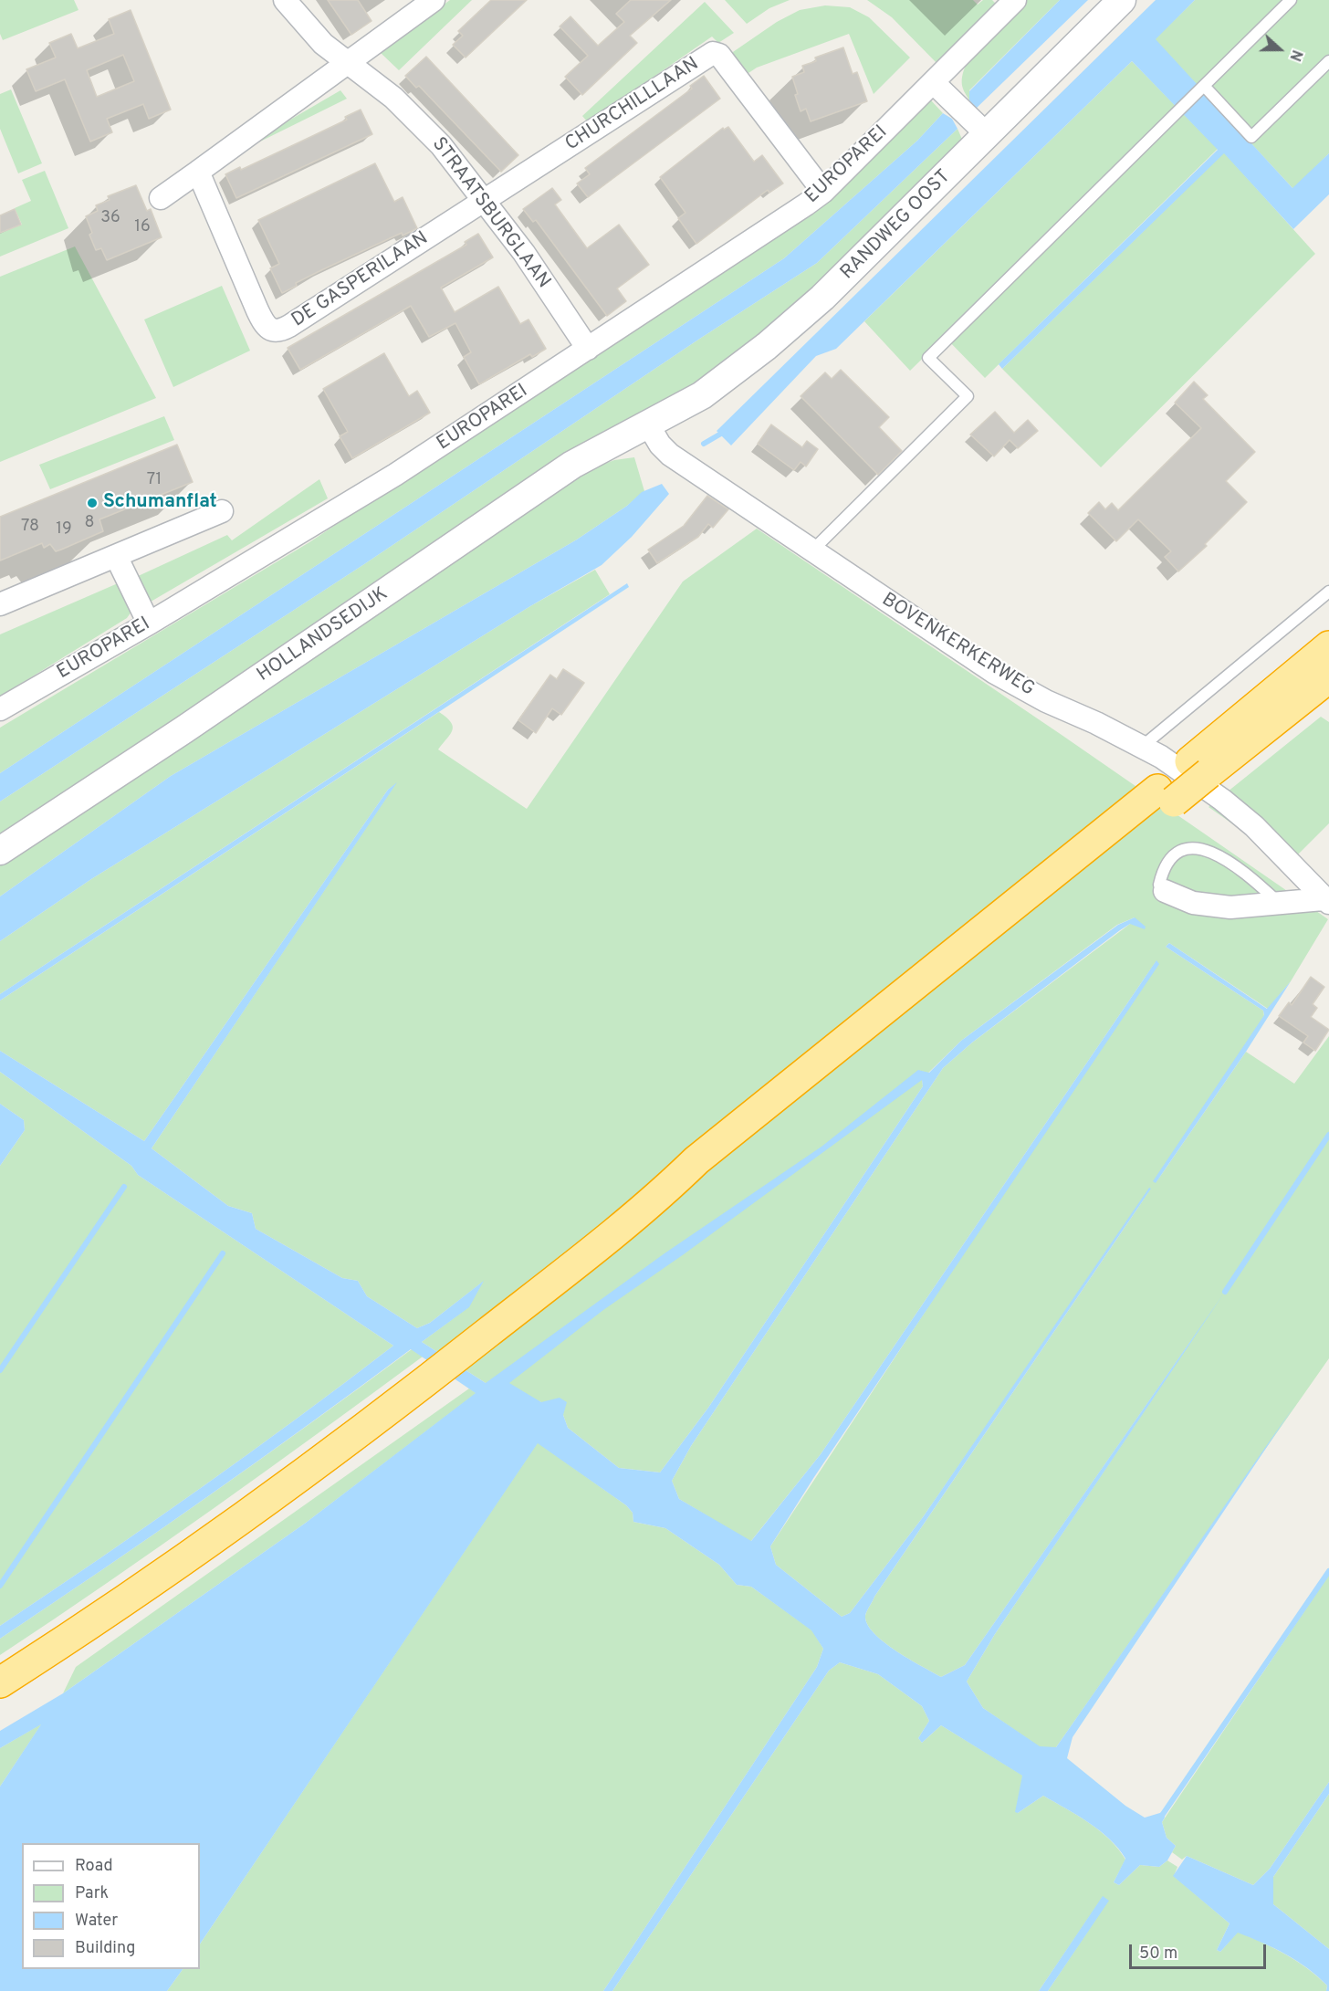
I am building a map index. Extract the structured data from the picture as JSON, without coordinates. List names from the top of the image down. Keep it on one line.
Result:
{"streets":{"street":["CHURCHILLLAAN","EUROPAREI","STRAATSBURGLAAN","RANDWEG OOST","DE GASPERILAAN","HOLLANDSEDIJK","BOVENKERKERWEG"]},"crossings":[["CHURCHILLLAAN","EUROPAREI"],["CHURCHILLLAAN","STRAATSBURGLAAN"],["CHURCHILLLAAN","DE GASPERILAAN"],["EUROPAREI","STRAATSBURGLAAN"],["STRAATSBURGLAAN","DE GASPERILAAN"],["RANDWEG OOST","HOLLANDSEDIJK"],["RANDWEG OOST","BOVENKERKERWEG"],["HOLLANDSEDIJK","BOVENKERKERWEG"]],"places":["Schumanflat"],"house_numbers":["36","16","71","8","78","19"],"legend":["Road","Park","Water","Building"],"scale_bar":"50 m","north":"right"}
